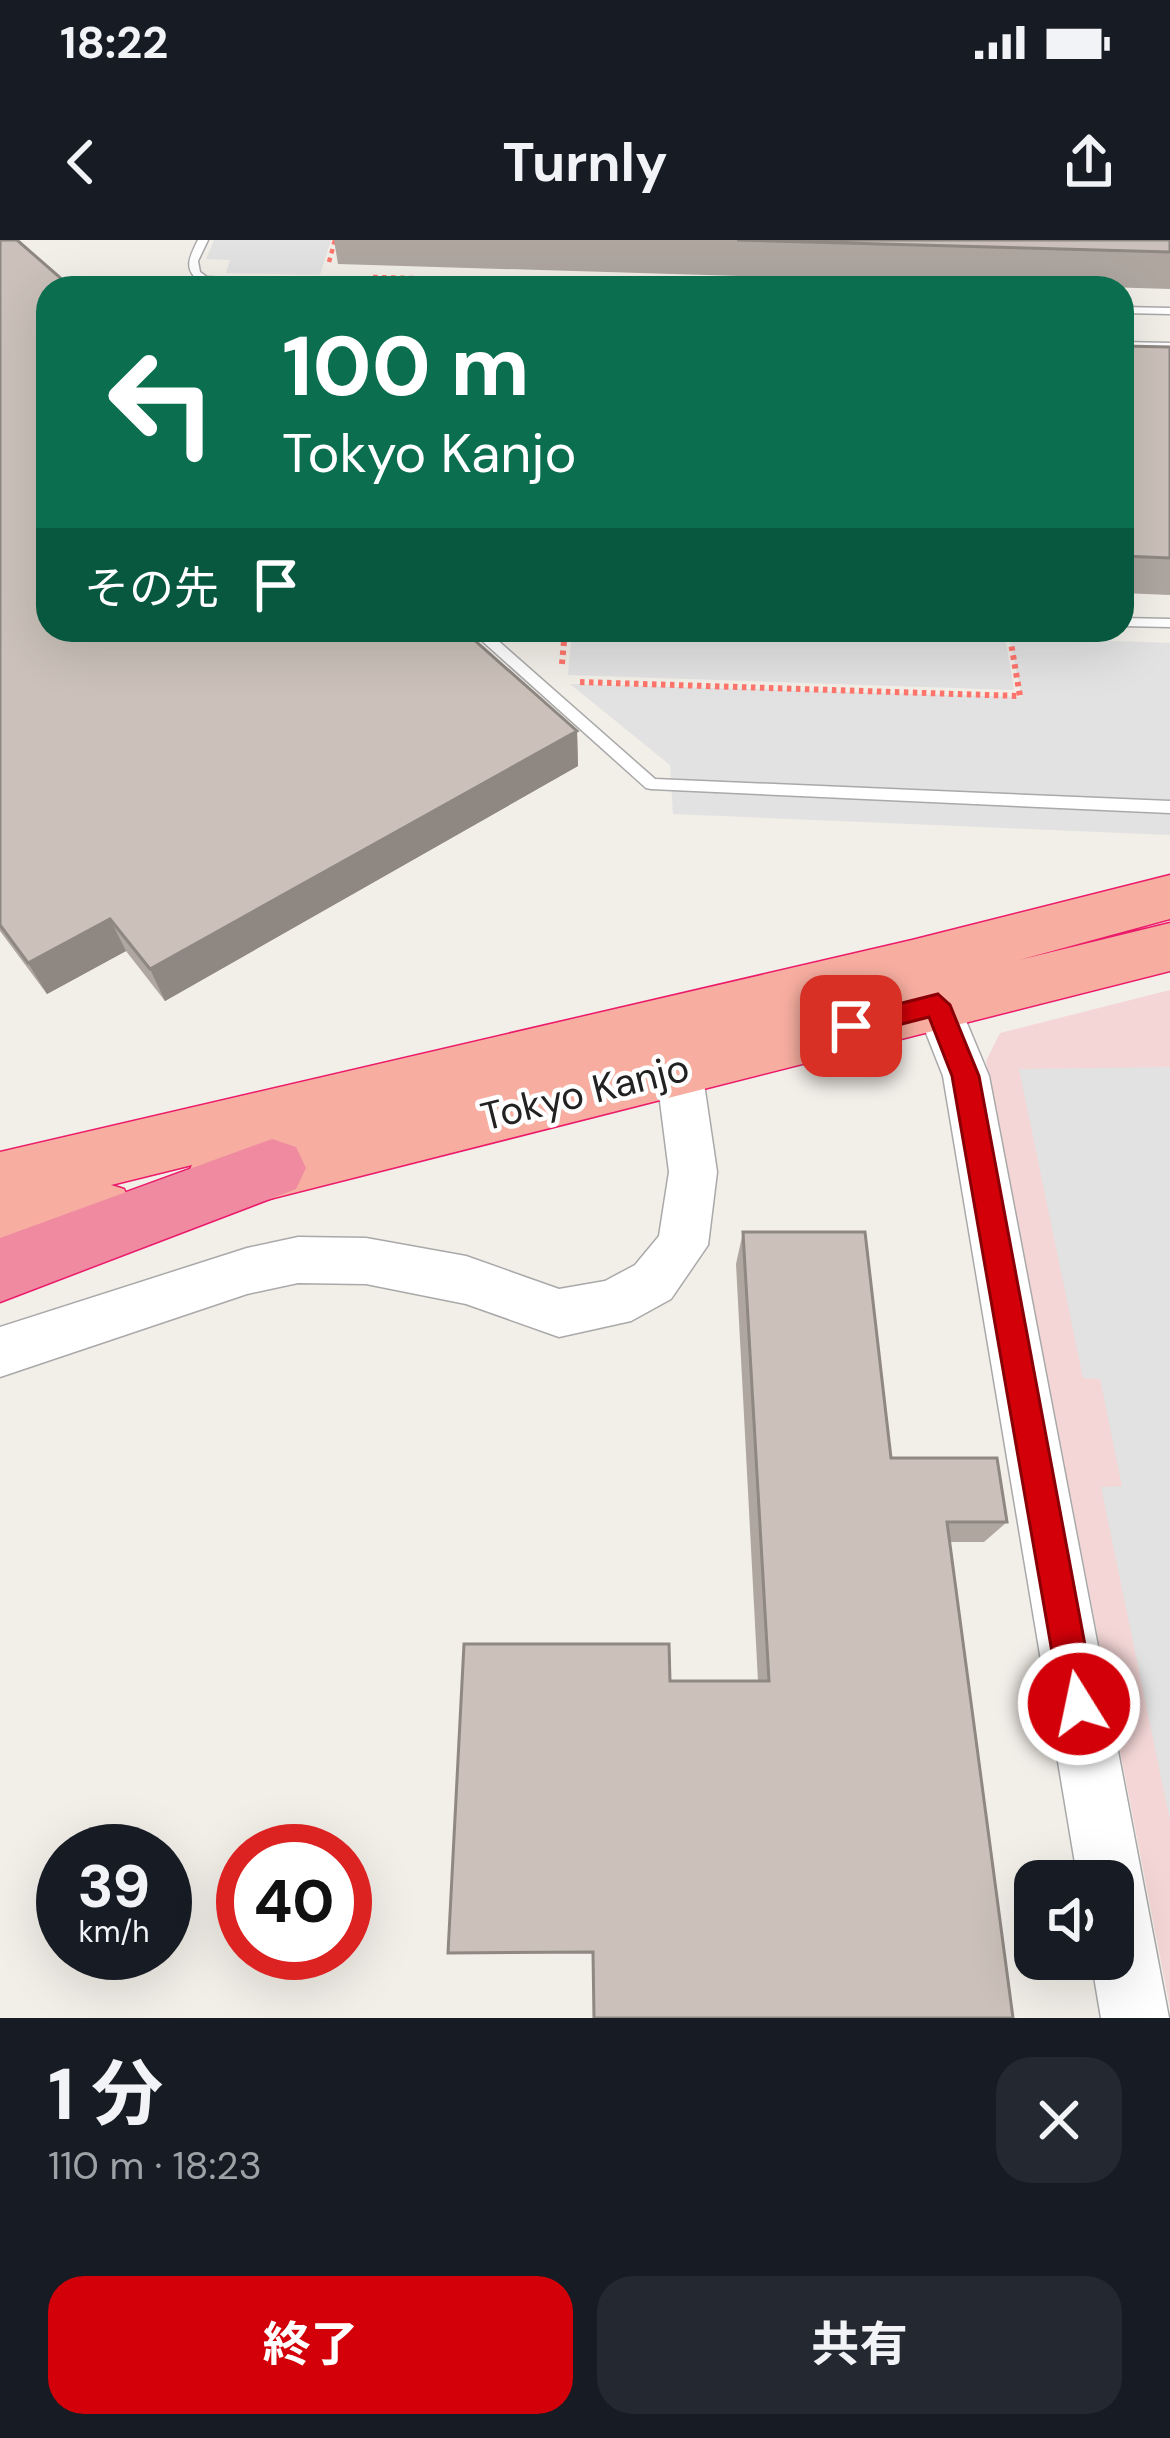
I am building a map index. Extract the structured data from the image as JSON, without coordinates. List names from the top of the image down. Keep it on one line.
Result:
{"streets":{"highway":["Tokyo Kanjo"]},"page":{"status":"18:22","header":"Turnly","turn":["100 m","Tokyo Kanjo"],"then":"その先","speed":"39 km/h","limit":"40","heading":["1 分","110 m · 18:23"],"buttons":["終了","共有"]}}
